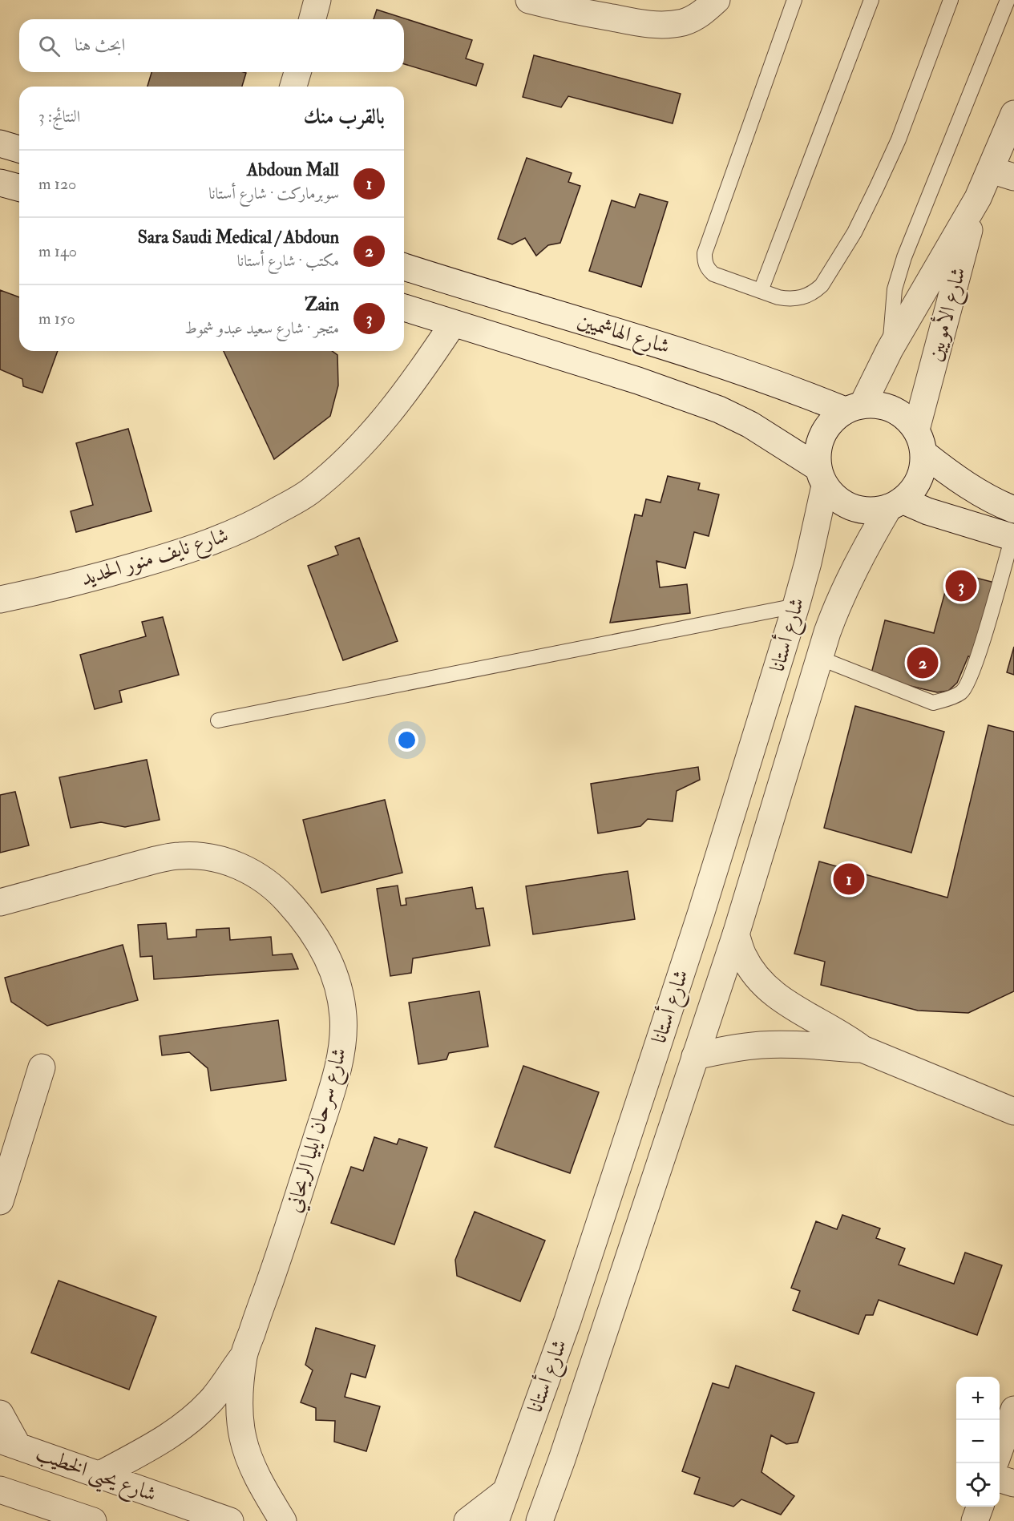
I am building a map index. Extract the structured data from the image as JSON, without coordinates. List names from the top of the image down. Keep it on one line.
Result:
{"streets":{"street":["شارع الأمويين","شارع الهاشميين","شارع نايف منور الحديد","شارع أستانا","شارع سرحان ايليا الريحاني","شارع يحيى الخطيب"]},"crossings":[["شارع الأمويين","شارع الهاشميين"],["شارع الأمويين","شارع أستانا"],["شارع الهاشميين","شارع نايف منور الحديد"],["شارع الهاشميين","شارع أستانا"],["شارع سرحان ايليا الريحاني","شارع يحيى الخطيب"]],"page":{"search":"ابحث هنا","heading":["بالقرب منك","النتائج: 3"],"list":[{"mark":"1","name":"Abdoun Mall","note":"سوبرماركت · شارع أستانا","value":"120 m"},{"mark":"2","name":"Sara Saudi Medical / Abdoun","note":"مكتب · شارع أستانا","value":"140 m"},{"mark":"3","name":"Zain","note":"متجر · شارع سعيد عبدو شموط","value":"150 m"}],"pins":["3","2","1"],"map_buttons":["+","−"]}}
